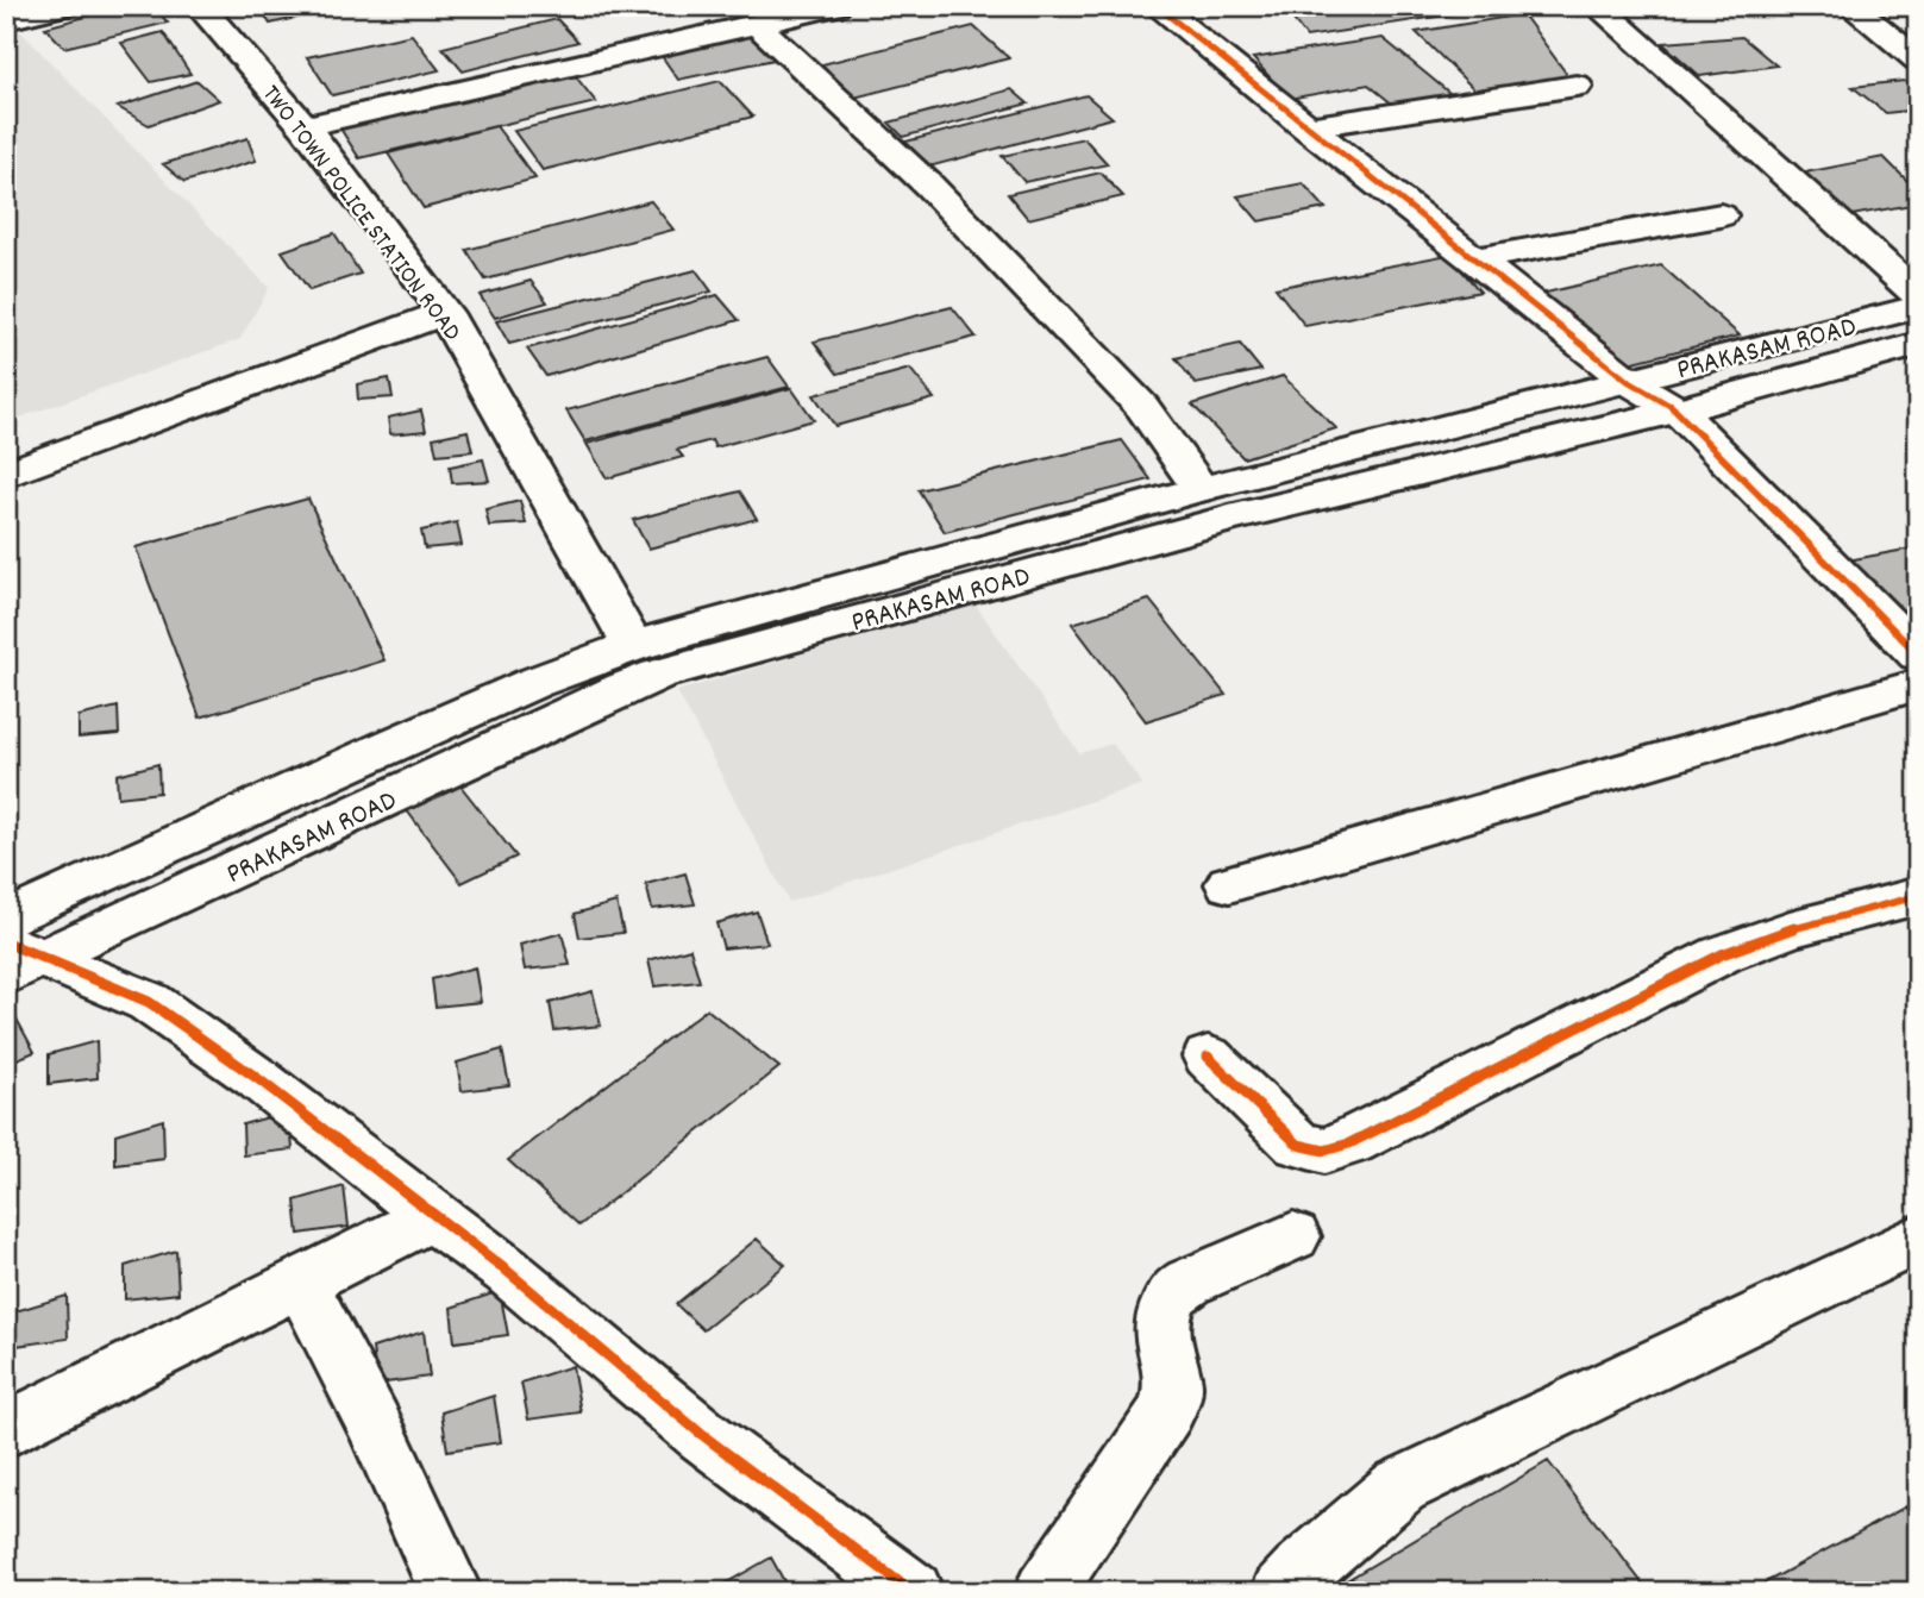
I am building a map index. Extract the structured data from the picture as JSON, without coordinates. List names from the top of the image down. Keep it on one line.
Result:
{"streets":{"street":["TWO TOWN POLICE STATION ROAD","PRAKASAM ROAD"]},"crossings":[["TWO TOWN POLICE STATION ROAD","PRAKASAM ROAD"]]}
